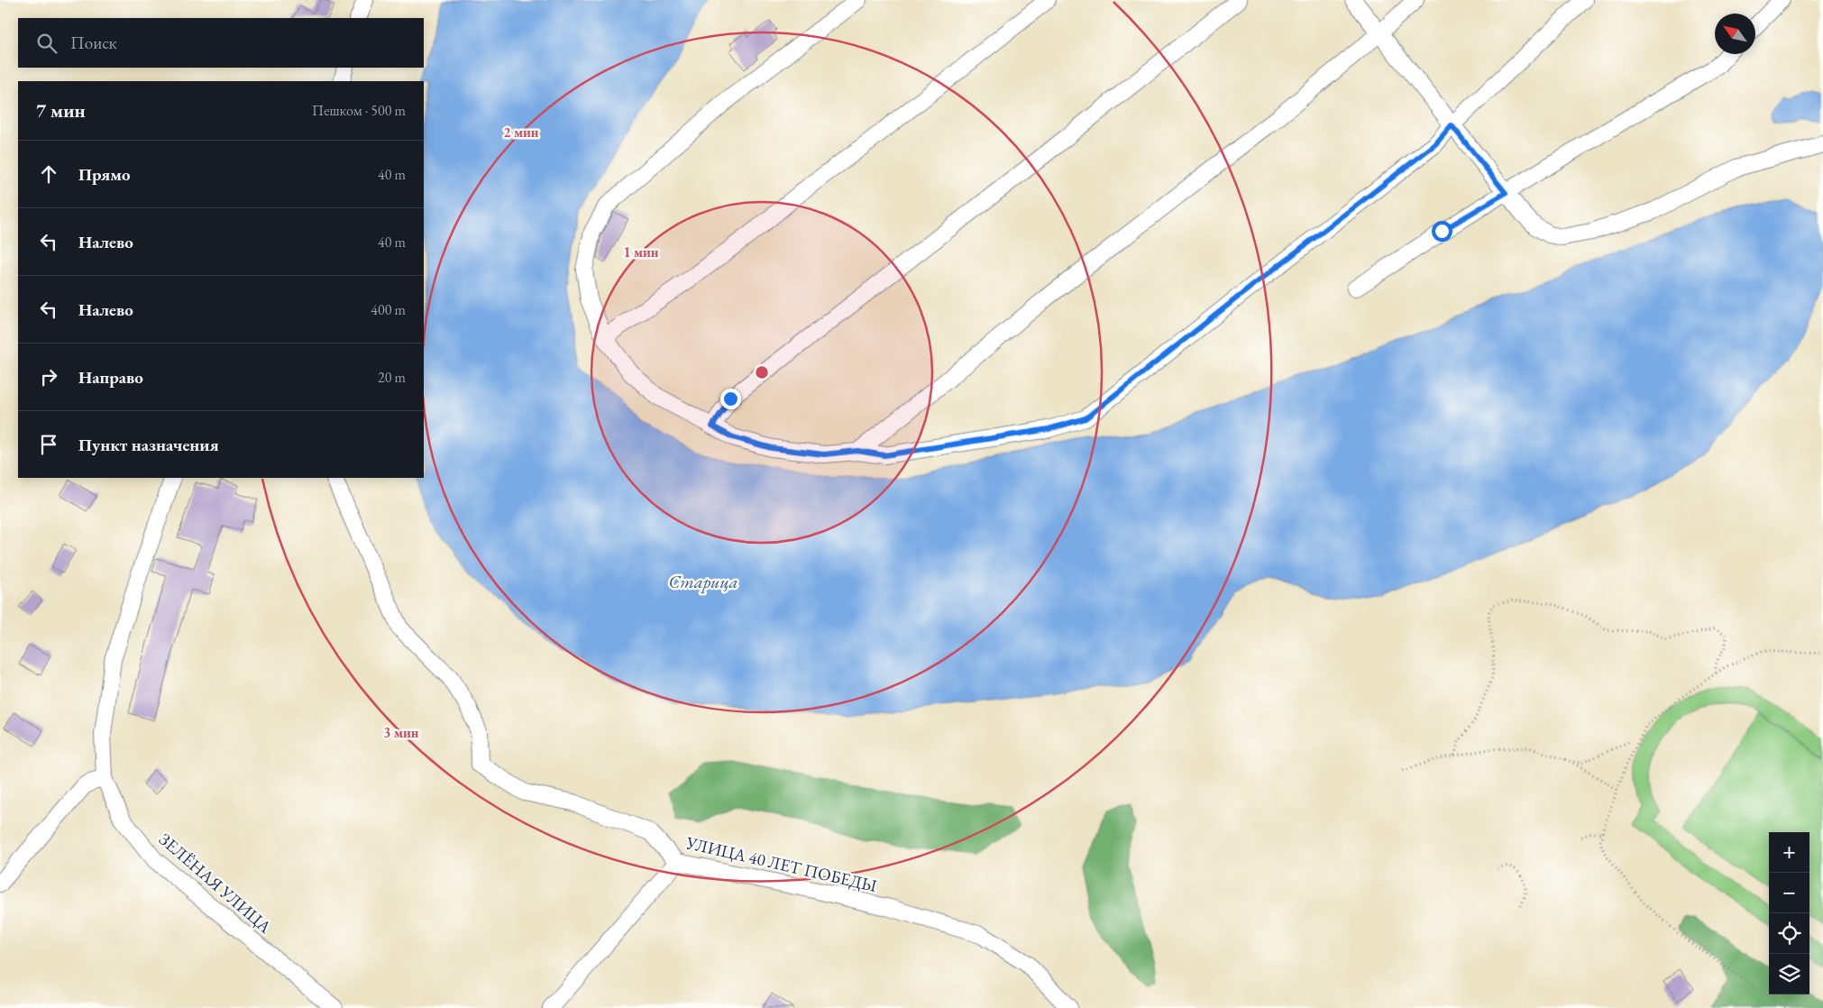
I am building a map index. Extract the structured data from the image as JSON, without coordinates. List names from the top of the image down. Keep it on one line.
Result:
{"streets":{"street":["УЛИЦА 40 ЛЕТ ПОБЕДЫ","ЗЕЛЁНАЯ УЛИЦА"]},"water":["Старица"],"north":"top left","page":{"search":"Поиск","heading":["7 мин","Пешком · 500 m"],"list":[["Прямо","40 m"],["Налево","40 m"],["Налево","400 m"],["Направо","20 m"],"Пункт назначения"],"map_buttons":["+","−"]},"rings":["2 мин","1 мин","3 мин"]}
